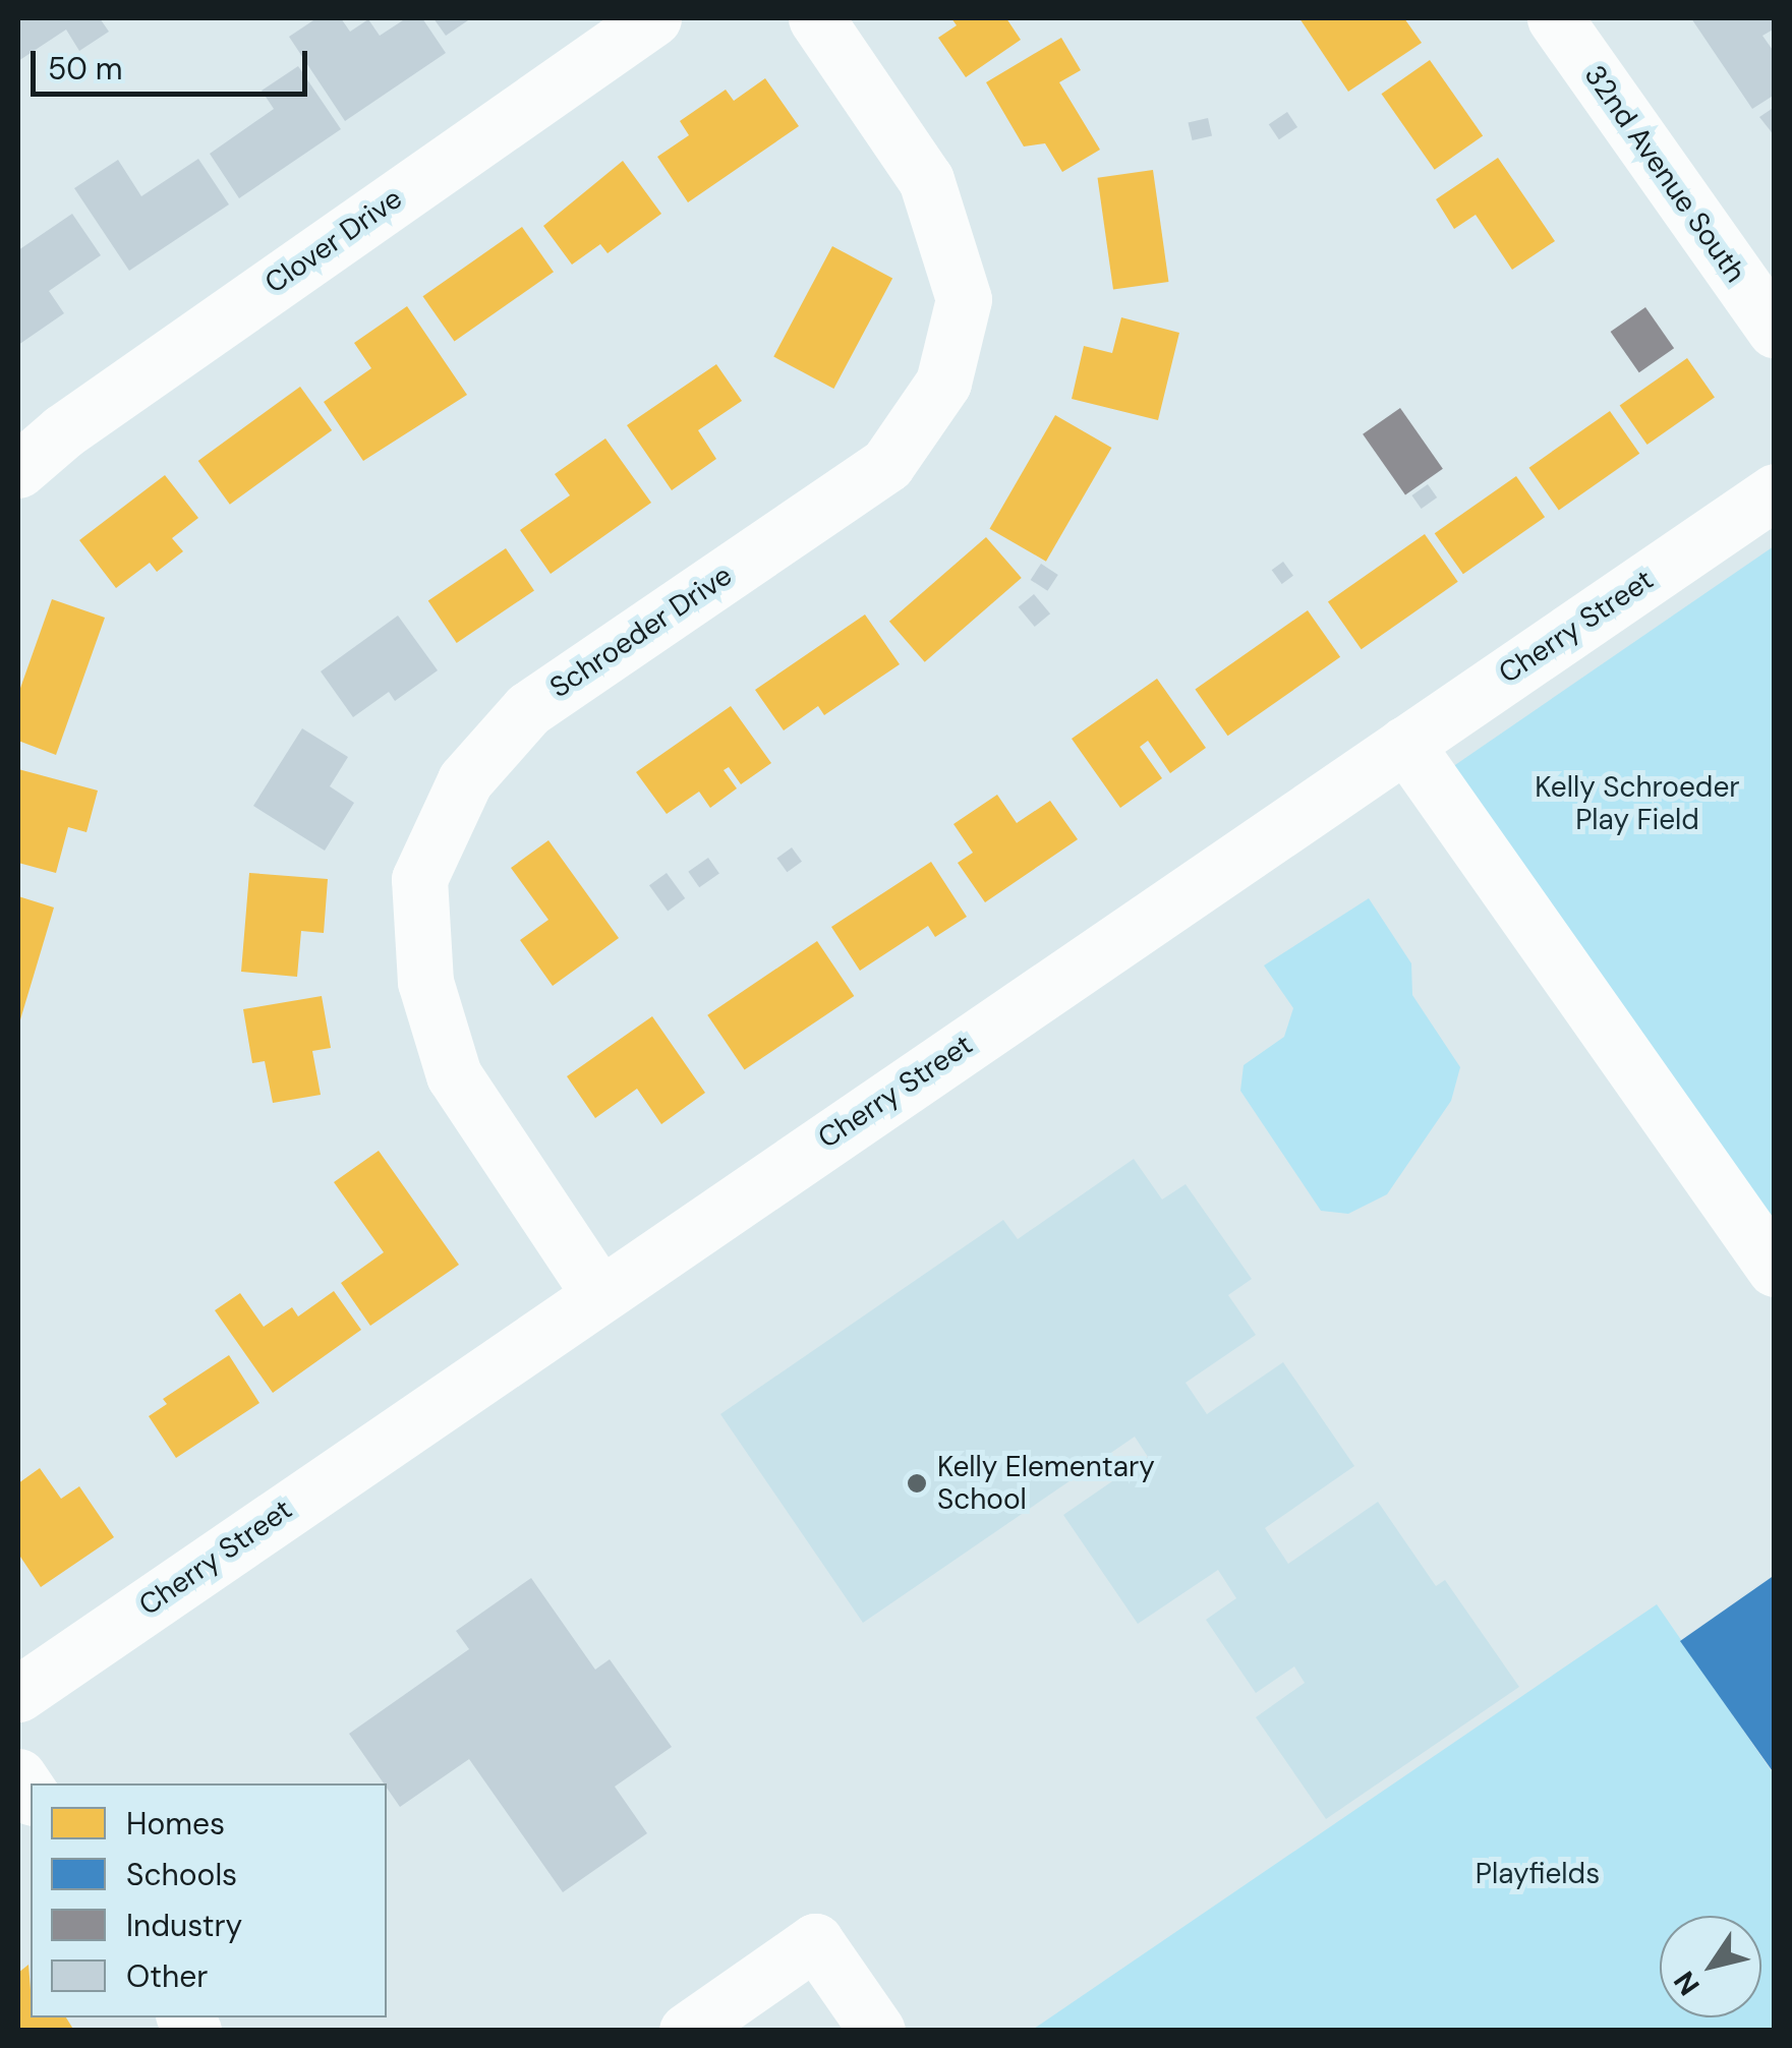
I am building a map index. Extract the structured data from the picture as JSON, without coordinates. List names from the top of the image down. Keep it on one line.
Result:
{"streets":{"street":["32nd Avenue South","Clover Drive","Cherry Street","Schroeder Drive"]},"crossings":[["Cherry Street","Schroeder Drive"]],"parks":["Kelly Schroeder Play Field","Playfields"],"places":["Kelly Elementary School"],"legend":["Homes","Schools","Industry","Other"],"scale_bar":"50 m","north":"bottom left"}
